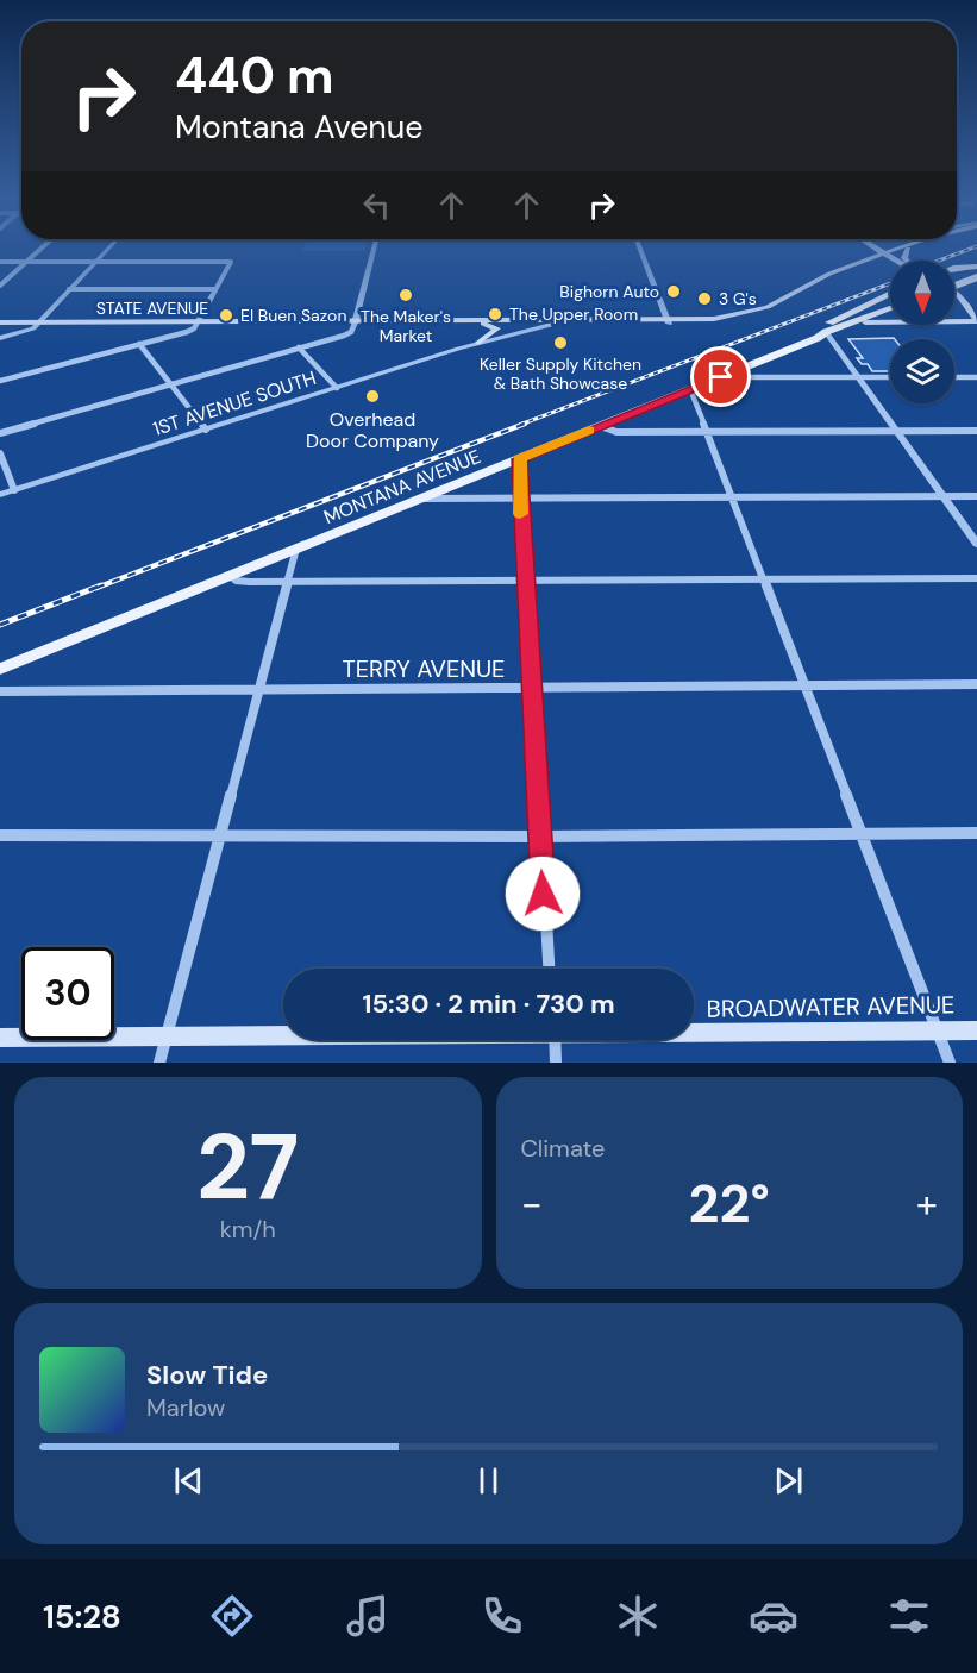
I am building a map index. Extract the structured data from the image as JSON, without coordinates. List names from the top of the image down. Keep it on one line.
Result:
{"streets":{"main road":["STATE AVENUE","MONTANA AVENUE","BROADWATER AVENUE"],"street":["1ST AVENUE SOUTH","TERRY AVENUE"]},"crossings":[["STATE AVENUE","1ST AVENUE SOUTH"]],"places":["Bighorn Auto","The Maker's Market","3 G's","The Upper Room","El Buen Sazon","Keller Supply Kitchen & Bath Showcase","Overhead Door Company"],"north":"bottom","page":{"turn":["440 m","Montana Avenue"],"limit":"30","trip":"15:30 · 2 min · 730 m","tile":[["27","km/h"],"Climate"],"heat":["−","22°","+"],"song":["Slow Tide","Marlow"],"tabs":"15:28"}}
